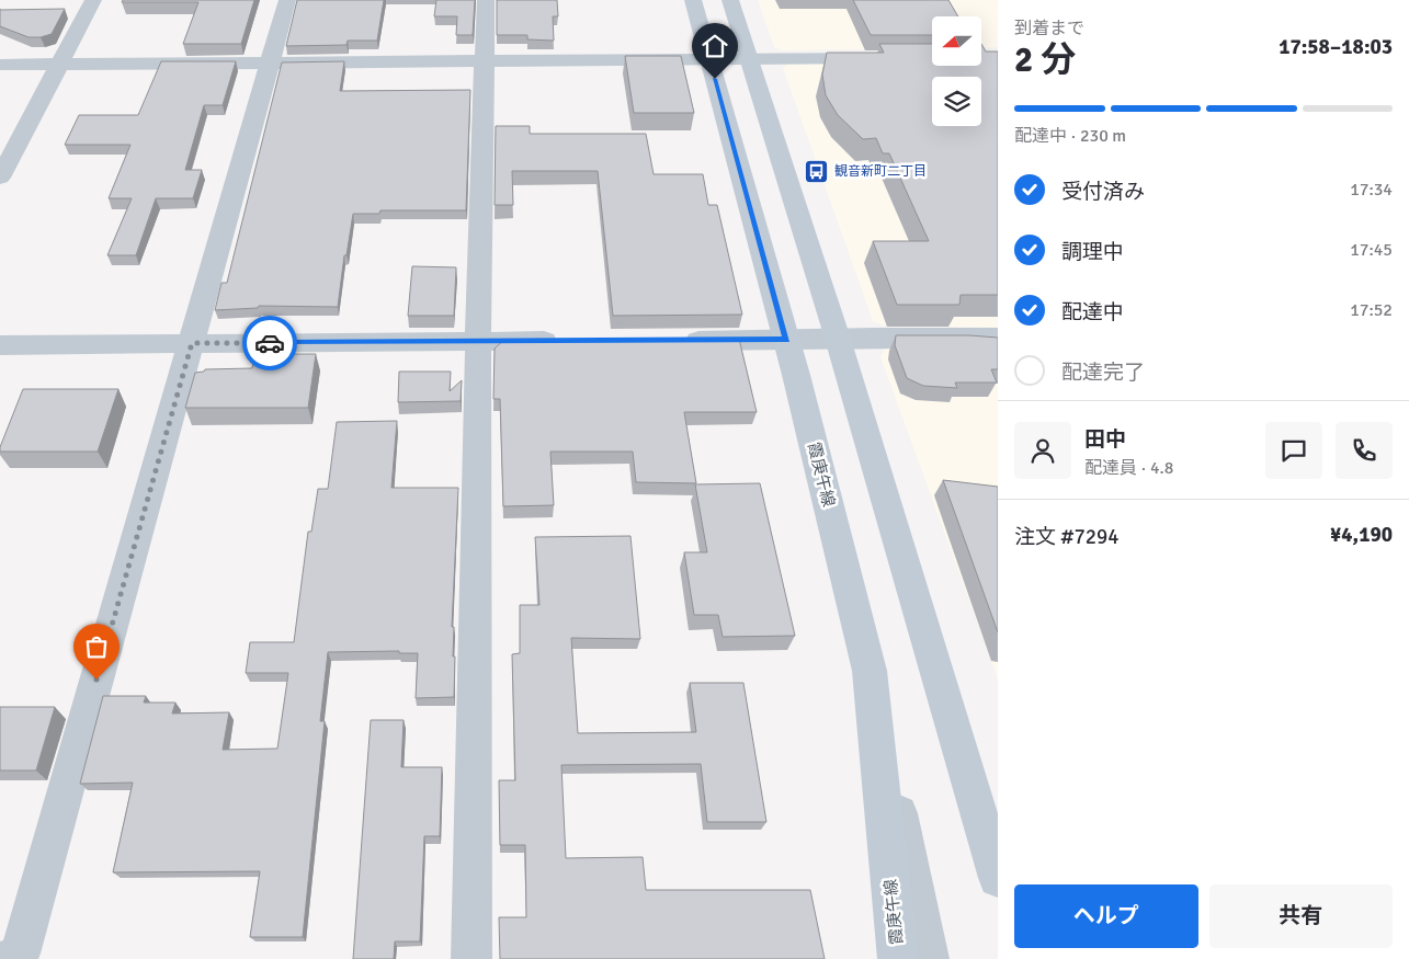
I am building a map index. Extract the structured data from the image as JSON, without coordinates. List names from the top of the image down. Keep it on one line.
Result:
{"streets":{"street":["霞庚午線"]},"places":{"bus stop":["観音新町二丁目"]},"north":"left","page":{"heading":["2 分","到着まで","17:58–18:03"],"panel":["田中","配達員 · 4.8","注文 #7294","¥4,190"],"bar":"配達中 · 230 m","list":[["受付済み","17:34"],["調理中","17:45"],["配達中","17:52"],"配達完了"],"buttons":["ヘルプ","共有"]}}
